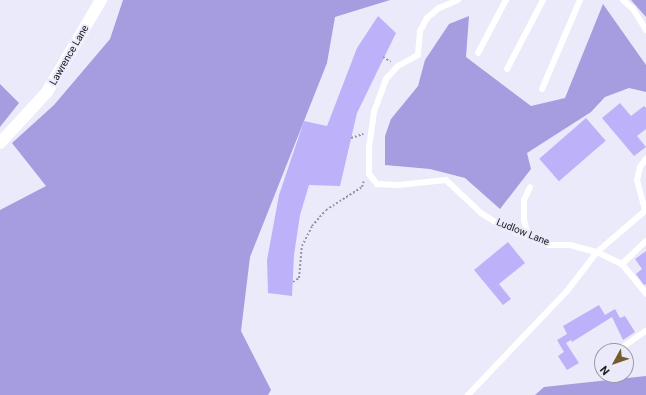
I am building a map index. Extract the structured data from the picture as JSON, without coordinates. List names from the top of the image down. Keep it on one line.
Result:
{"streets":{"street":["Lawrence Lane"],"lane":["Ludlow Lane"]},"north":"bottom left"}
